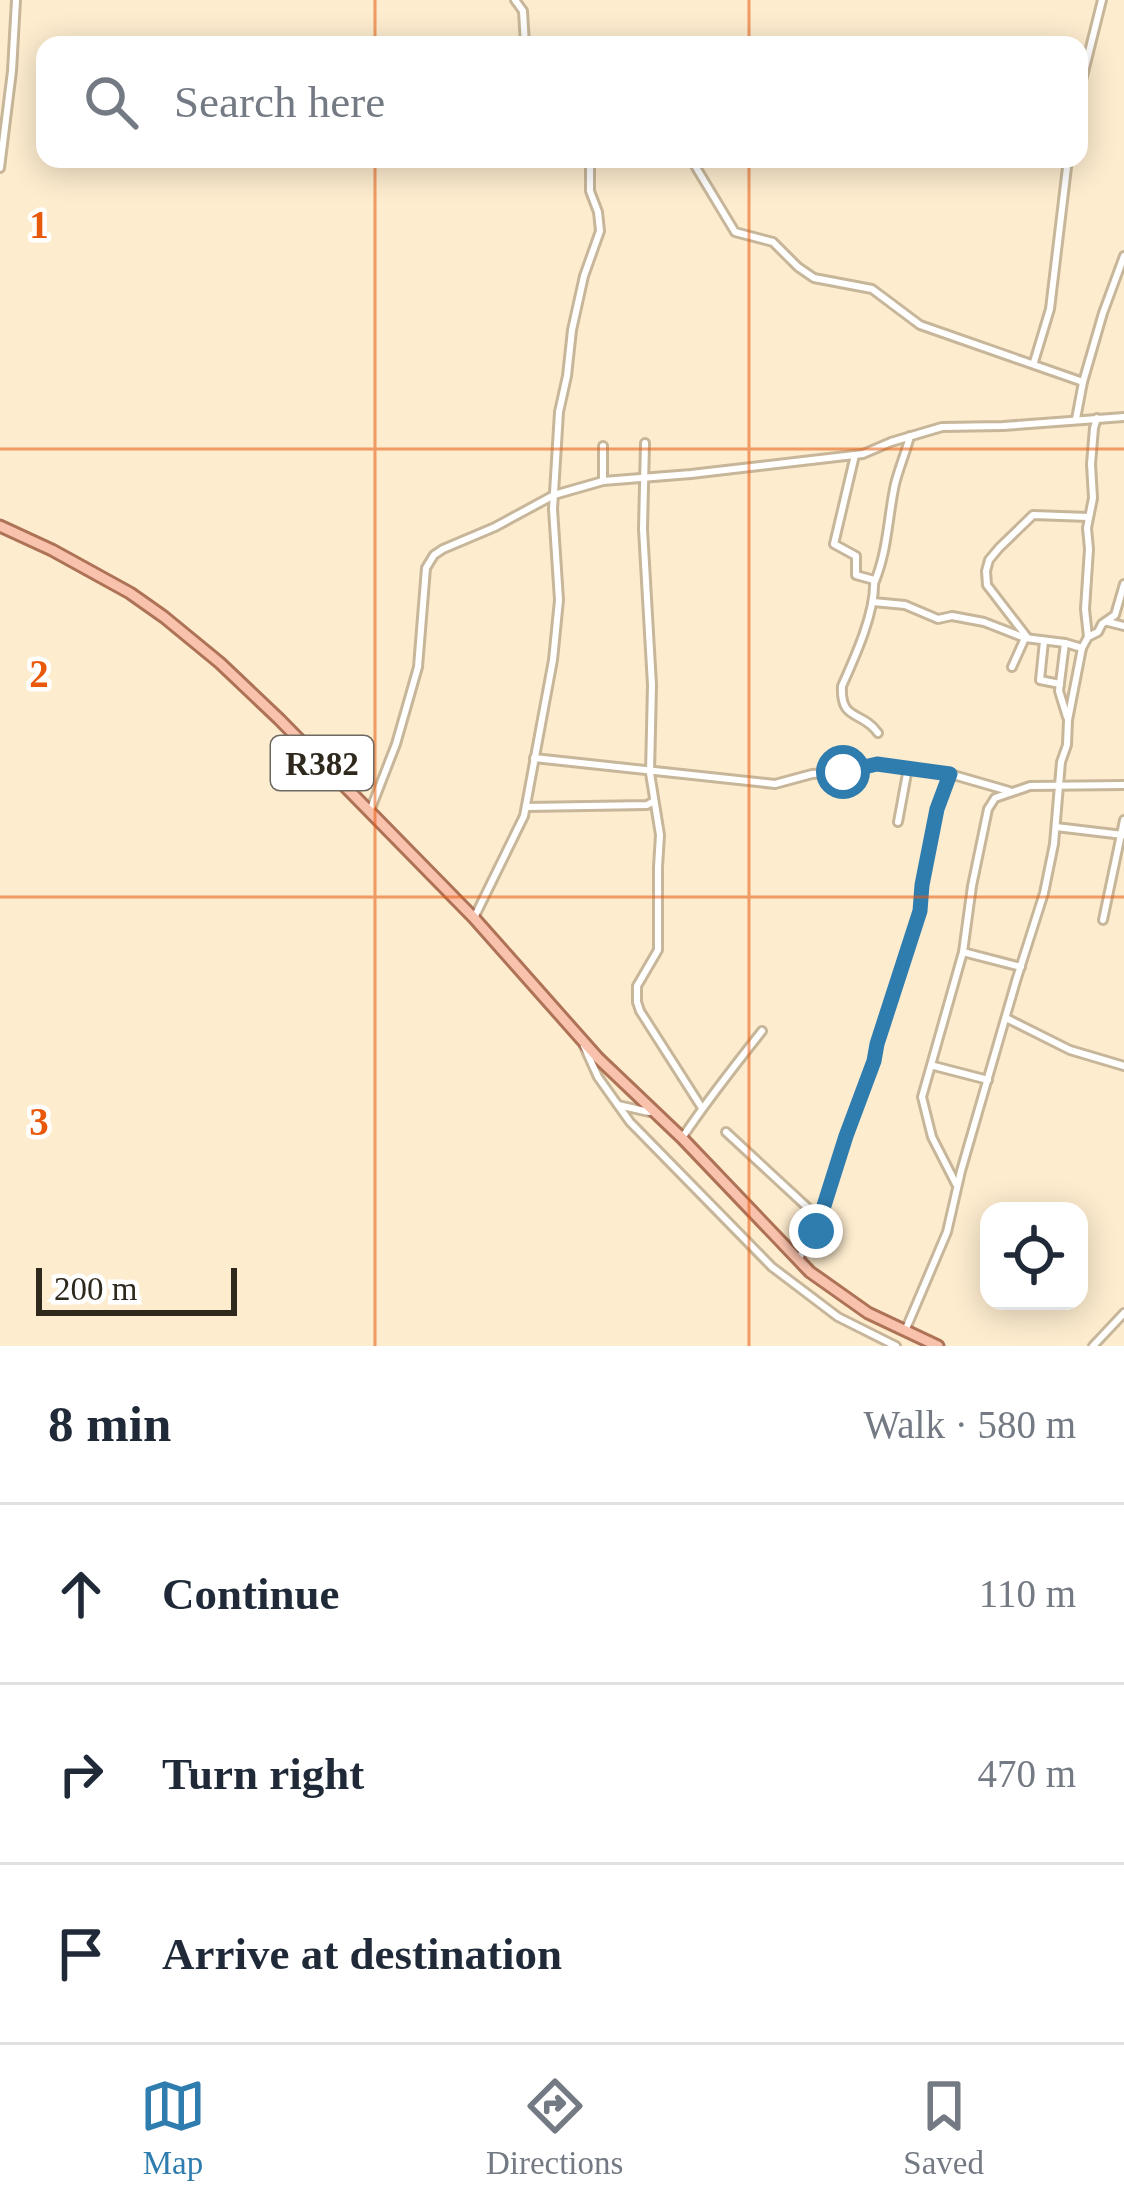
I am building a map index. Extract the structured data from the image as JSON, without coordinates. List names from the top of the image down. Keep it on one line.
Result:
{"streets":{"main road":["R382"]},"scale_bar":"200 m","page":{"search":"Search here","scale":"200 m","heading":["8 min","Walk · 580 m"],"list":[["Continue","110 m"],["Turn right","470 m"],"Arrive at destination"],"nav":["Map","Directions","Saved"]},"grid":{"rows":["1","2","3"]}}
